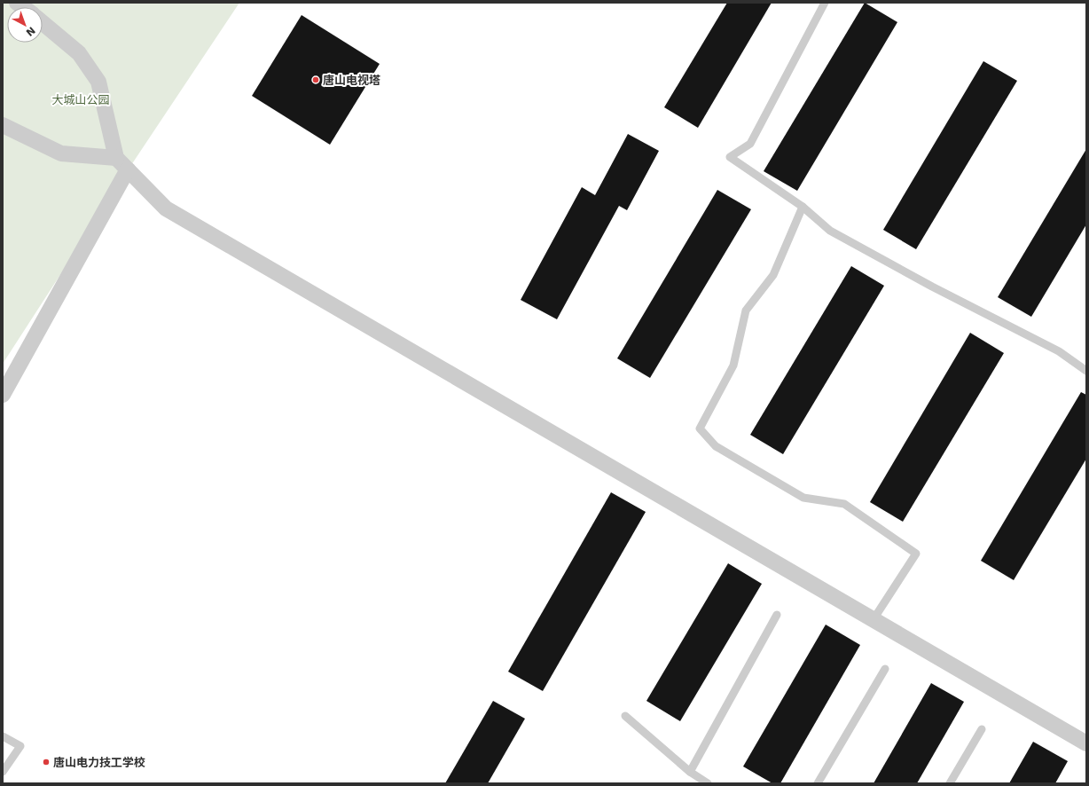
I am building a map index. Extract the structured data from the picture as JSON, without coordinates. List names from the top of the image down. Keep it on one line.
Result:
{"parks":["大城山公园"],"places":["唐山电视塔","唐山电力技工学校"],"north":"bottom right"}
